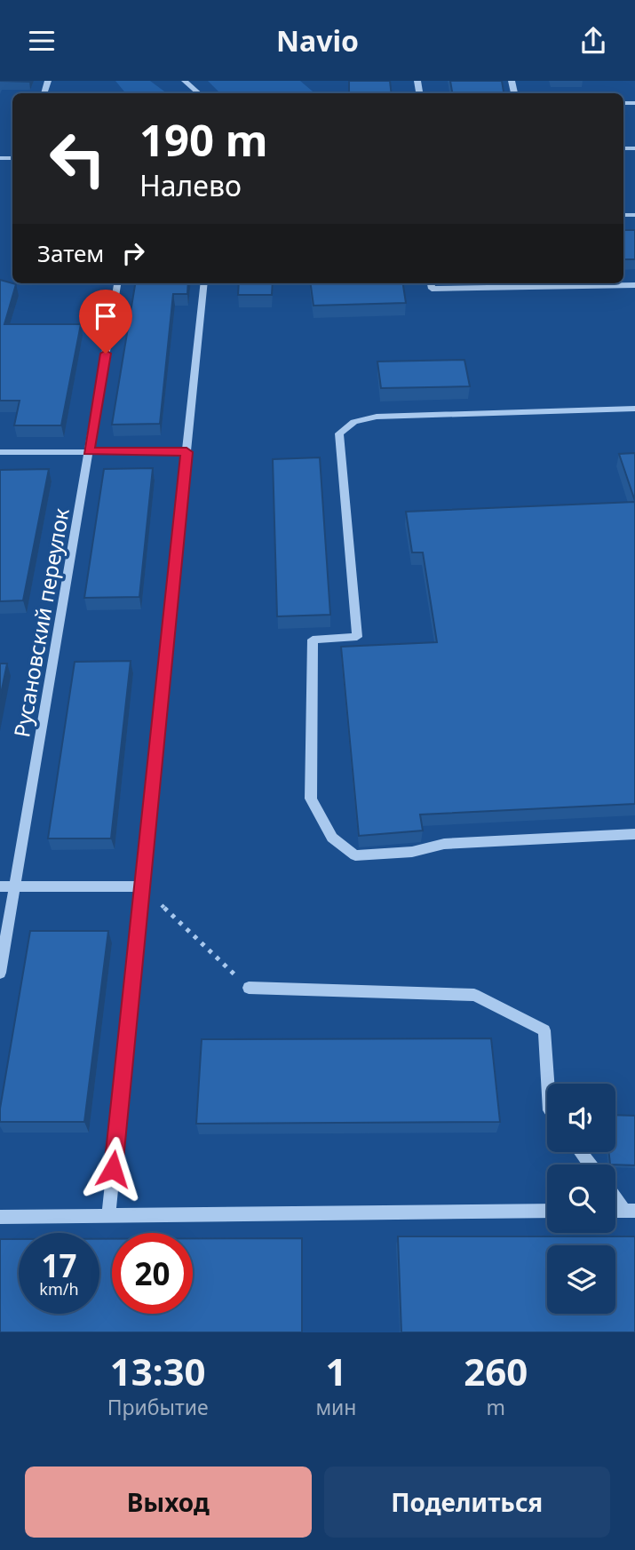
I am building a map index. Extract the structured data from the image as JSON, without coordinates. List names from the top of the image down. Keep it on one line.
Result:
{"streets":{"street":["Русановский переулок"]},"page":{"header":"Navio","turn":["190 m","Налево"],"then":"Затем","speed":"17 km/h","limit":"20","eta":["13:30","Прибытие","1","мин","260","m"],"buttons":["Выход","Поделиться"]}}
